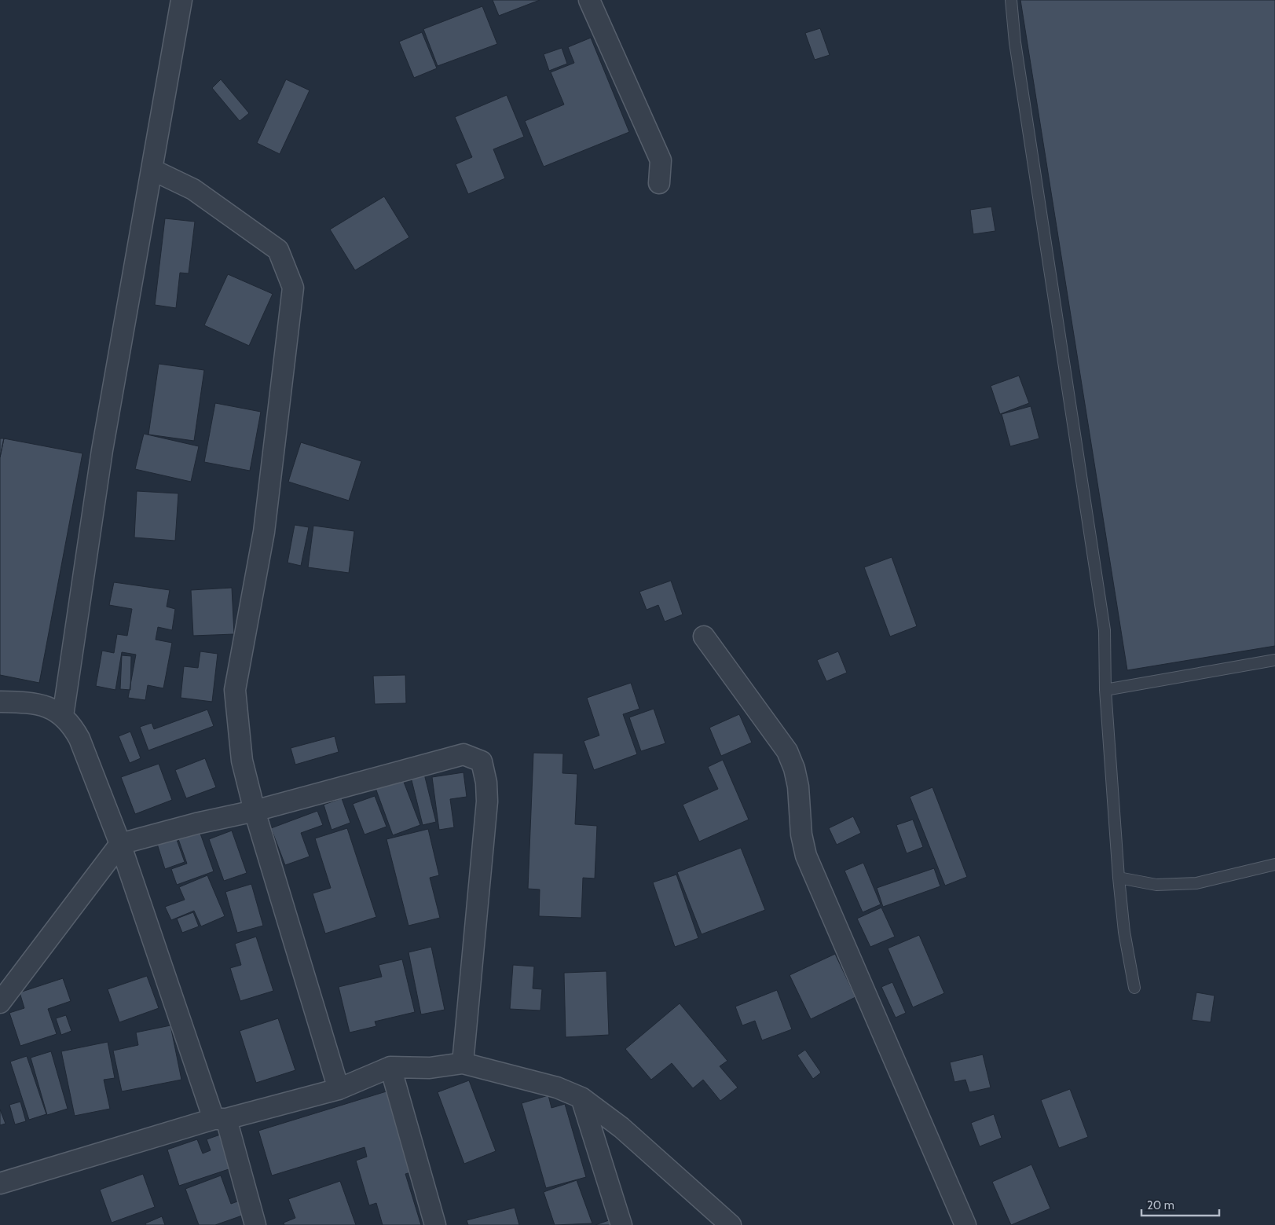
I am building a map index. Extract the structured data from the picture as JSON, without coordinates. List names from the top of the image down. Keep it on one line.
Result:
{"scale_bar":"20 m"}
